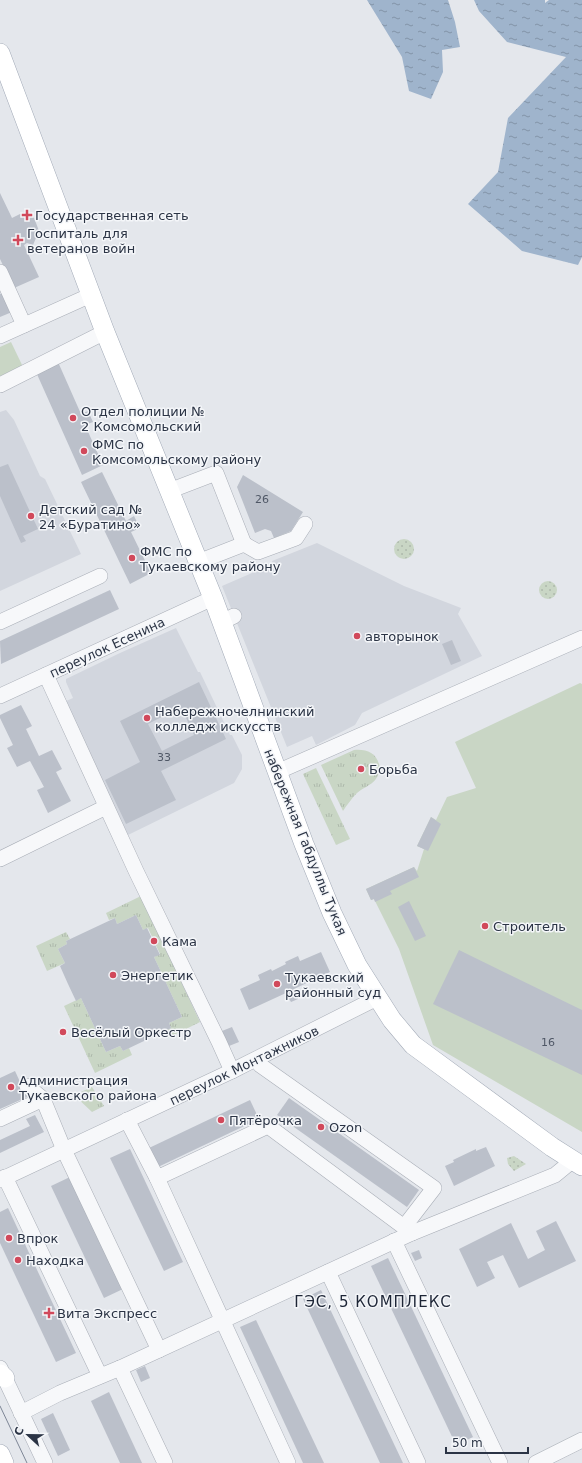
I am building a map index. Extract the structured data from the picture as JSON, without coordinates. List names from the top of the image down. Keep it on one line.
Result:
{"streets":{"main road":["набережная Габдуллы Тукая"],"street":["переулок Есенина","переулок Монтажников"]},"crossings":[["переулок Есенина","набережная Габдуллы Тукая"],["набережная Габдуллы Тукая","переулок Монтажников"]],"districts":["ГЭС, 5 КОМПЛЕКС"],"places":{"health":["Государственная сеть","Госпиталь для ветеранов войн","Вита Экспресс"],"other":["Отдел полиции № 2 Комсомольский","ФМС по Комсомольскому району","Детский сад № 24 «Буратино»","ФМС по Тукаевскому району","авторынок","Набережночелнинский колледж искусств","Борьба","Строитель","Кама","Энергетик","Тукаевский районный суд","Весёлый Оркестр","Администрация Тукаевского района","Пятёрочка","Ozon","Впрок","Находка"]},"house_numbers":["26","33","16"],"scale_bar":"50 m","north":"left"}
